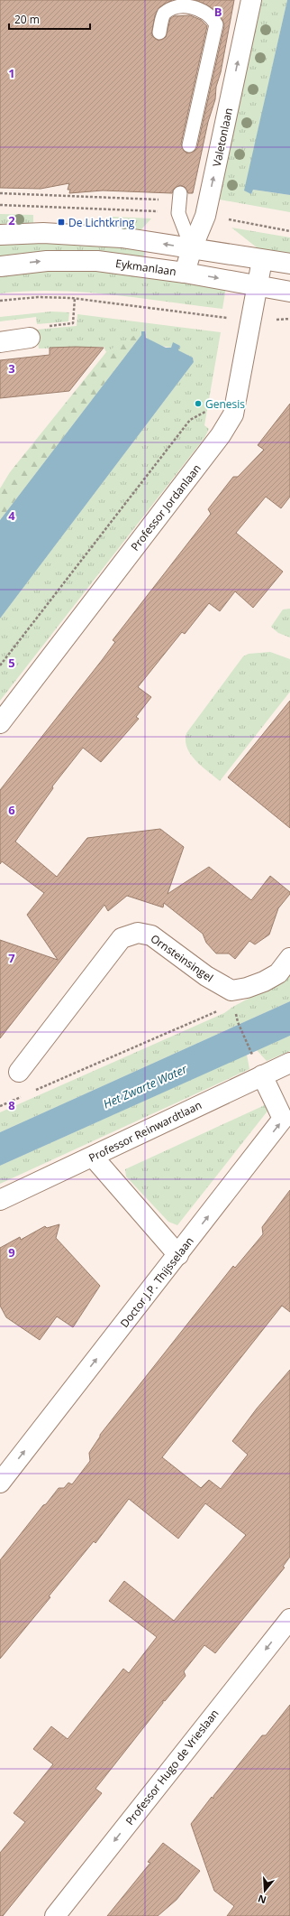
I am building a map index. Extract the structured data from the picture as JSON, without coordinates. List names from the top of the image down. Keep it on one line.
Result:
{"streets":{"street":["Valetonlaan","Eykmanlaan","Professor Jordanlaan","Ornsteinsingel","Professor Reinwardtlaan","Doctor J.P. Thijsselaan","Professor Hugo de Vrieslaan"]},"crossings":[["Valetonlaan","Eykmanlaan"],["Eykmanlaan","Professor Jordanlaan"],["Professor Reinwardtlaan","Doctor J.P. Thijsselaan"]],"one_way":["Valetonlaan","Doctor J.P. Thijsselaan","Professor Hugo de Vrieslaan"],"water":["Het Zwarte Water"],"places":{"transit":["De Lichtkring"],"other":["Genesis"]},"scale_bar":"20 m","north":"bottom","grid":{"columns":["B"],"rows":["1","2","3","4","5","6","7","8","9"]}}
